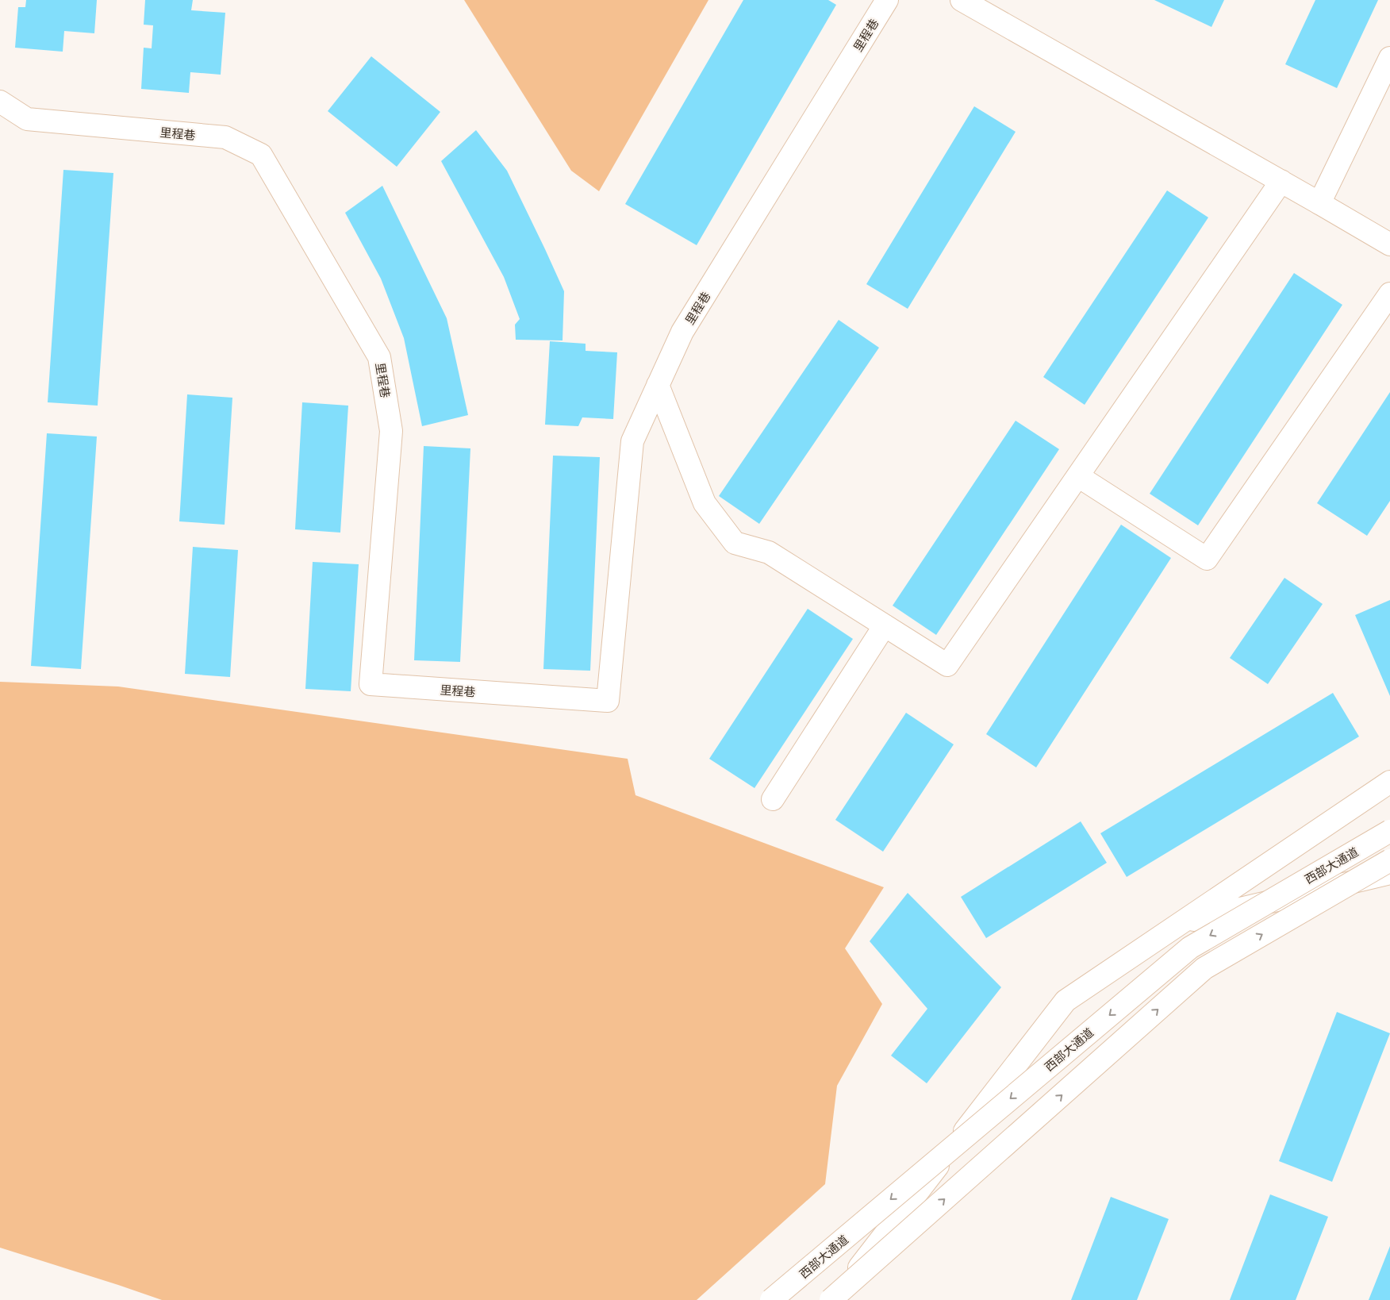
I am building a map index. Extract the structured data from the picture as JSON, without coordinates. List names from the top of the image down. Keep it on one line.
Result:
{"streets":{"main road":["里程巷","西部大通道"]}}
